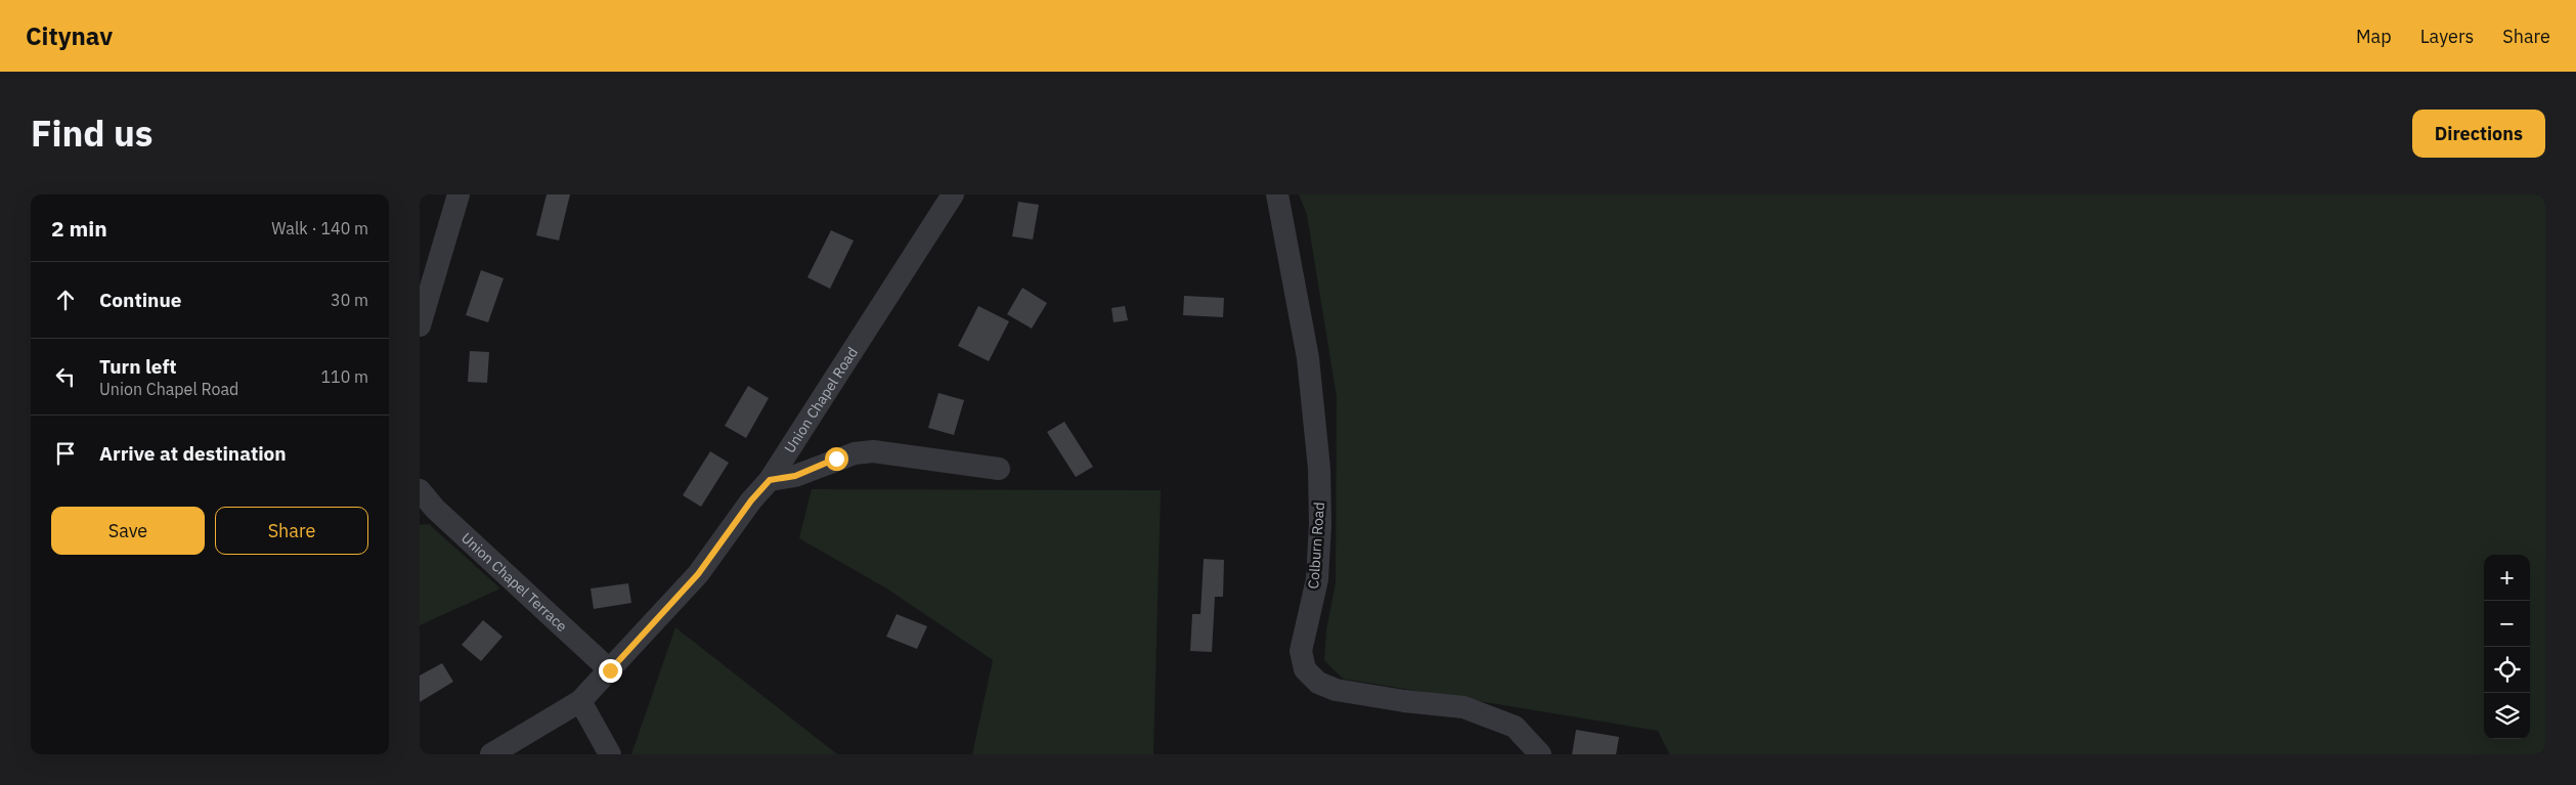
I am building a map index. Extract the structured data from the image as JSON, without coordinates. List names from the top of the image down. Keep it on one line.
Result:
{"streets":{"street":["Union Chapel Road","Colburn Road","Union Chapel Terrace"]},"crossings":[["Union Chapel Road","Union Chapel Terrace"]],"page":{"header":"Citynav","nav":["Map","Layers","Share"],"title":"Find us","buttons":["Directions",["Save","Share"]],"heading":["2 min","Walk · 140 m"],"list":[["Continue","30 m"],["Turn left","Union Chapel Road","110 m"],"Arrive at destination"],"map_buttons":["+","−"]}}
